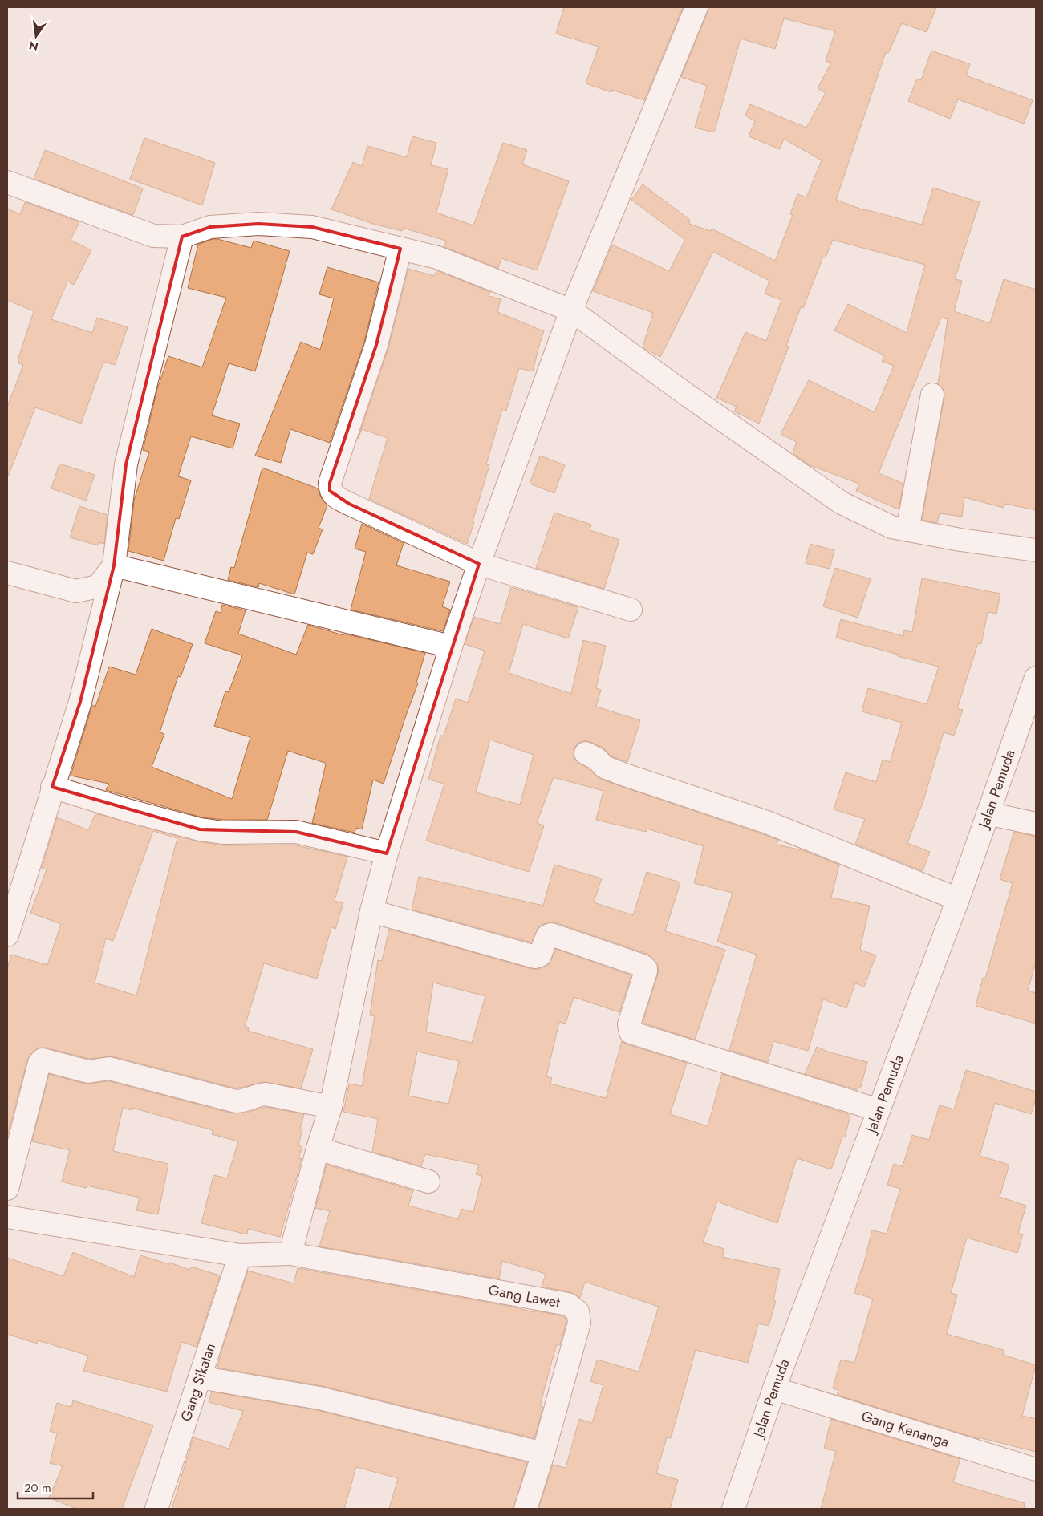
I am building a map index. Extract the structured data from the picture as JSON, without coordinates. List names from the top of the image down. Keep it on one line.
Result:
{"streets":{"street":["Jalan Pemuda","Gang Lawet","Gang Sikatan","Gang Kenanga"]},"crossings":[["Jalan Pemuda","Gang Kenanga"],["Gang Lawet","Gang Sikatan"]],"scale_bar":"20 m","north":"bottom"}
